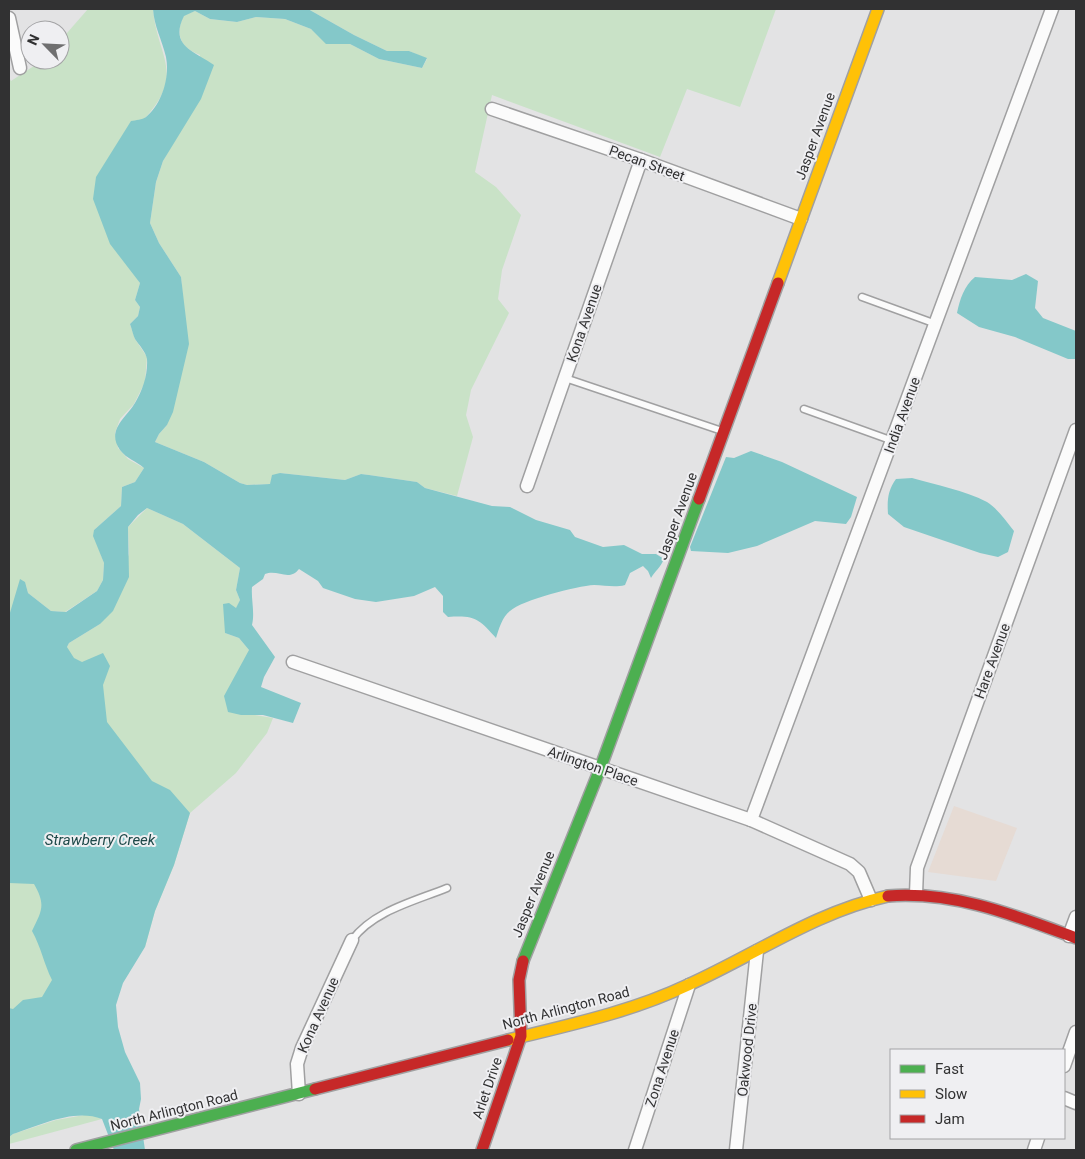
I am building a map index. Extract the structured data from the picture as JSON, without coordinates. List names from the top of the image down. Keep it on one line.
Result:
{"streets":{"street":["Jasper Avenue","Pecan Street","Kona Avenue","India Avenue","Hare Avenue","Arlington Place","North Arlington Road","Oakwood Drive","Zona Avenue","Arlet Drive"]},"crossings":[["Jasper Avenue","Pecan Street"],["Jasper Avenue","Arlington Place"],["Jasper Avenue","North Arlington Road"],["Jasper Avenue","Arlet Drive"],["Pecan Street","Kona Avenue"],["Kona Avenue","North Arlington Road"],["India Avenue","Arlington Place"],["Hare Avenue","North Arlington Road"],["Arlington Place","North Arlington Road"],["North Arlington Road","Oakwood Drive"],["North Arlington Road","Zona Avenue"],["North Arlington Road","Arlet Drive"]],"water":["Strawberry Creek"],"legend":["Fast","Slow","Jam"],"north":"top left"}
